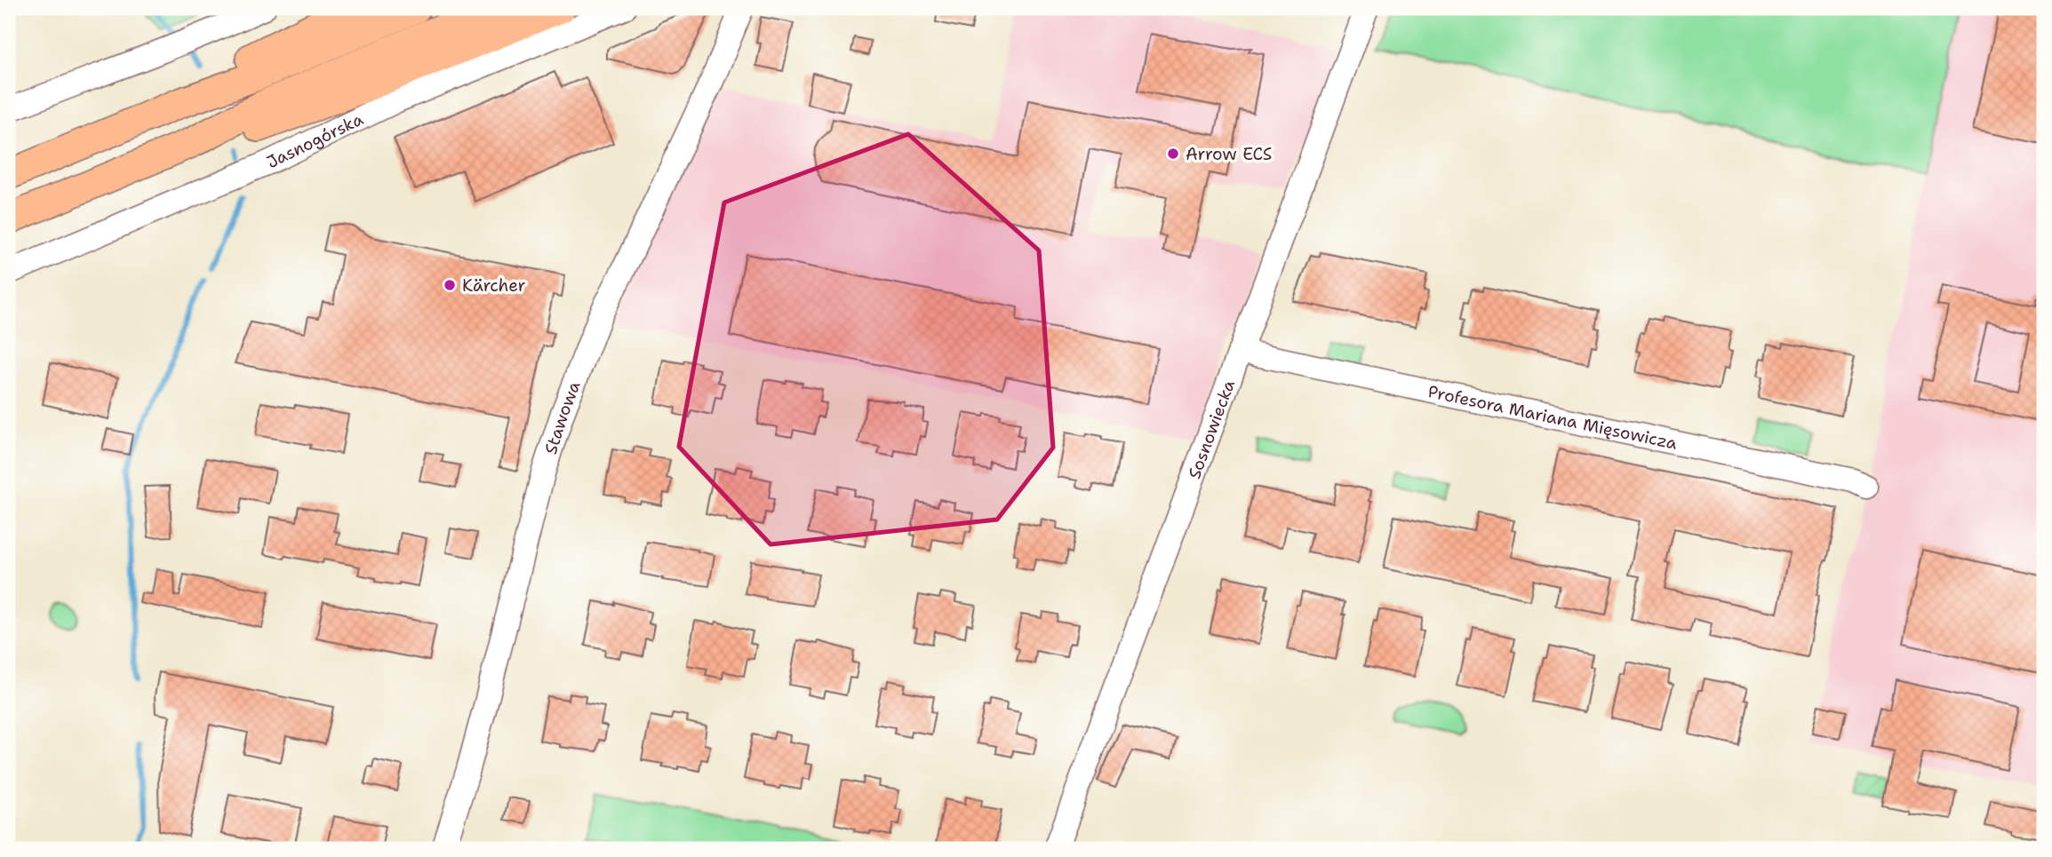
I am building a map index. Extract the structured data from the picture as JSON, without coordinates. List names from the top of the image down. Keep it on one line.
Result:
{"streets":{"street":["Jasnogórska","Stawowa","Profesora Mariana Mięsowicza","Sosnowiecka"]},"crossings":[["Profesora Mariana Mięsowicza","Sosnowiecka"]],"places":["Arrow ECS","Kärcher"]}
